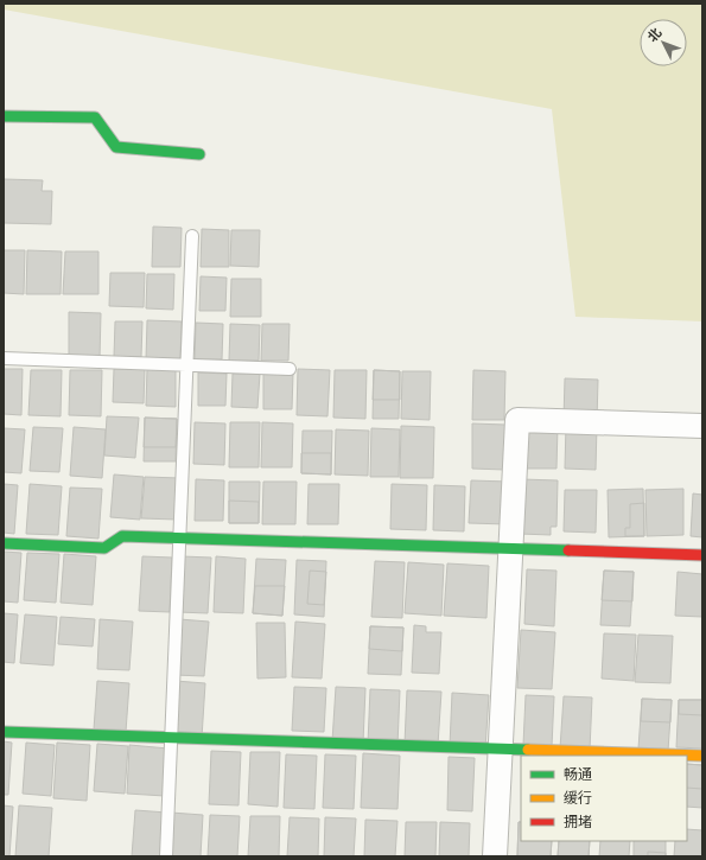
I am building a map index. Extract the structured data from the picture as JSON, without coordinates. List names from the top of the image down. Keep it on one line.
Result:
{"legend":["畅通","缓行","拥堵"],"north":"top left"}
